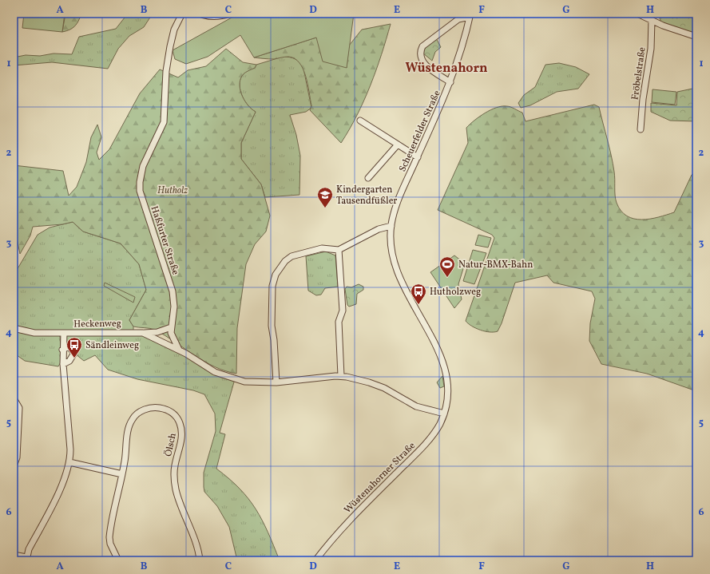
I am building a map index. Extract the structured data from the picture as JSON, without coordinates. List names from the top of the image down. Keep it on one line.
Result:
{"streets":{"street":["Fröbelstraße","Scheuerfelder Straße","Haßfurter Straße","Heckenweg","Ölsch","Wüstenahorner Straße"]},"crossings":[["Scheuerfelder Straße","Wüstenahorner Straße"],["Haßfurter Straße","Heckenweg"]],"districts":["Wüstenahorn"],"parks":["Hutholz"],"places":{"school or university":["Kindergarten Tausendfüßler"],"sports":["Natur-BMX-Bahn"],"bus stop":["Hutholzweg","Sändleinweg"]},"grid":{"columns":["A","B","C","D","E","F","G","H"],"rows":["1","2","3","4","5","6"]}}
